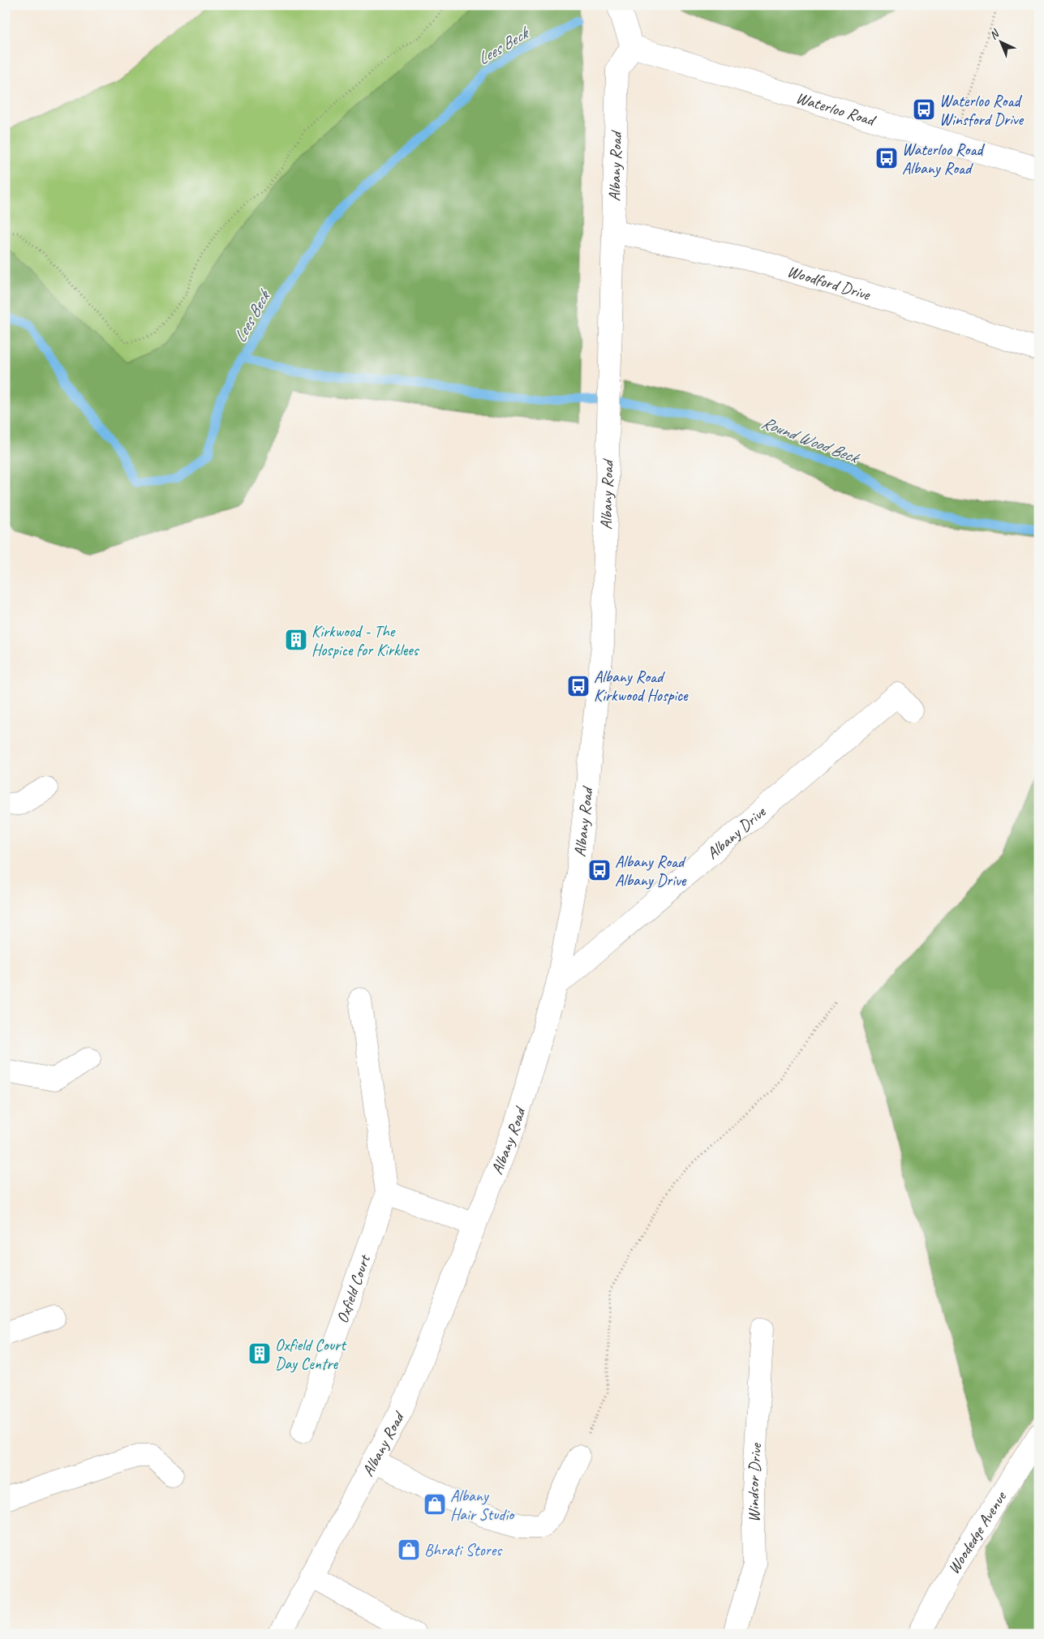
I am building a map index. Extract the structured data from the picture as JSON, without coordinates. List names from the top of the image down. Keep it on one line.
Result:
{"streets":{"street":["Waterloo Road","Albany Road","Woodford Drive","Albany Drive","Oxfield Court","Windsor Drive","Woodedge Avenue"]},"crossings":[["Waterloo Road","Albany Road"],["Albany Road","Woodford Drive"],["Albany Road","Albany Drive"]],"water":["Lees Beck","Round Wood Beck"],"places":{"bus stop":["Waterloo Road Winsford Drive","Waterloo Road Albany Road","Albany Road Kirkwood Hospice","Albany Road Albany Drive"],"building":["Kirkwood - The Hospice for Kirklees","Oxfield Court Day Centre"],"shop":["Albany Hair Studio","Bhrati Stores"]},"north":"top left"}
